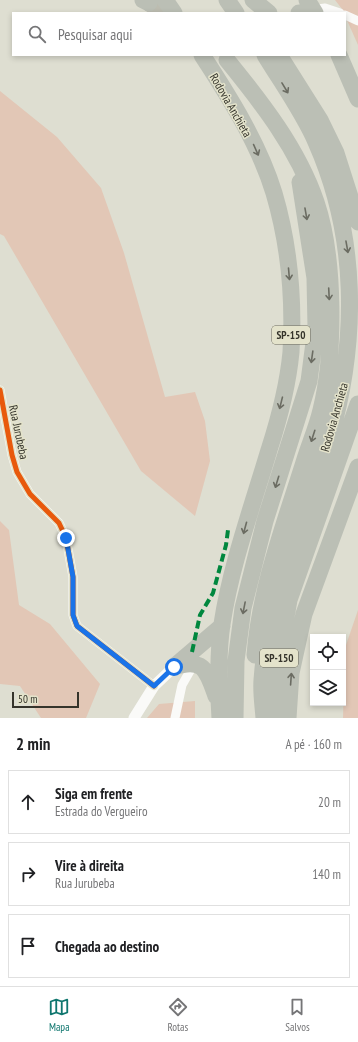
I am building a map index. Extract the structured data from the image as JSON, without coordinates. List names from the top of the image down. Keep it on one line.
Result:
{"streets":{"highway":["Rodovia Anchieta","SP-150"],"street":["Rua Jurubeba"]},"scale_bar":"50 m","page":{"search":"Pesquisar aqui","scale":"50 m","heading":["2 min","A pé · 160 m"],"list":[["Siga em frente","Estrada do Vergueiro","20 m"],["Vire à direita","Rua Jurubeba","140 m"],"Chegada ao destino"],"nav":["Mapa","Rotas","Salvos"]}}
